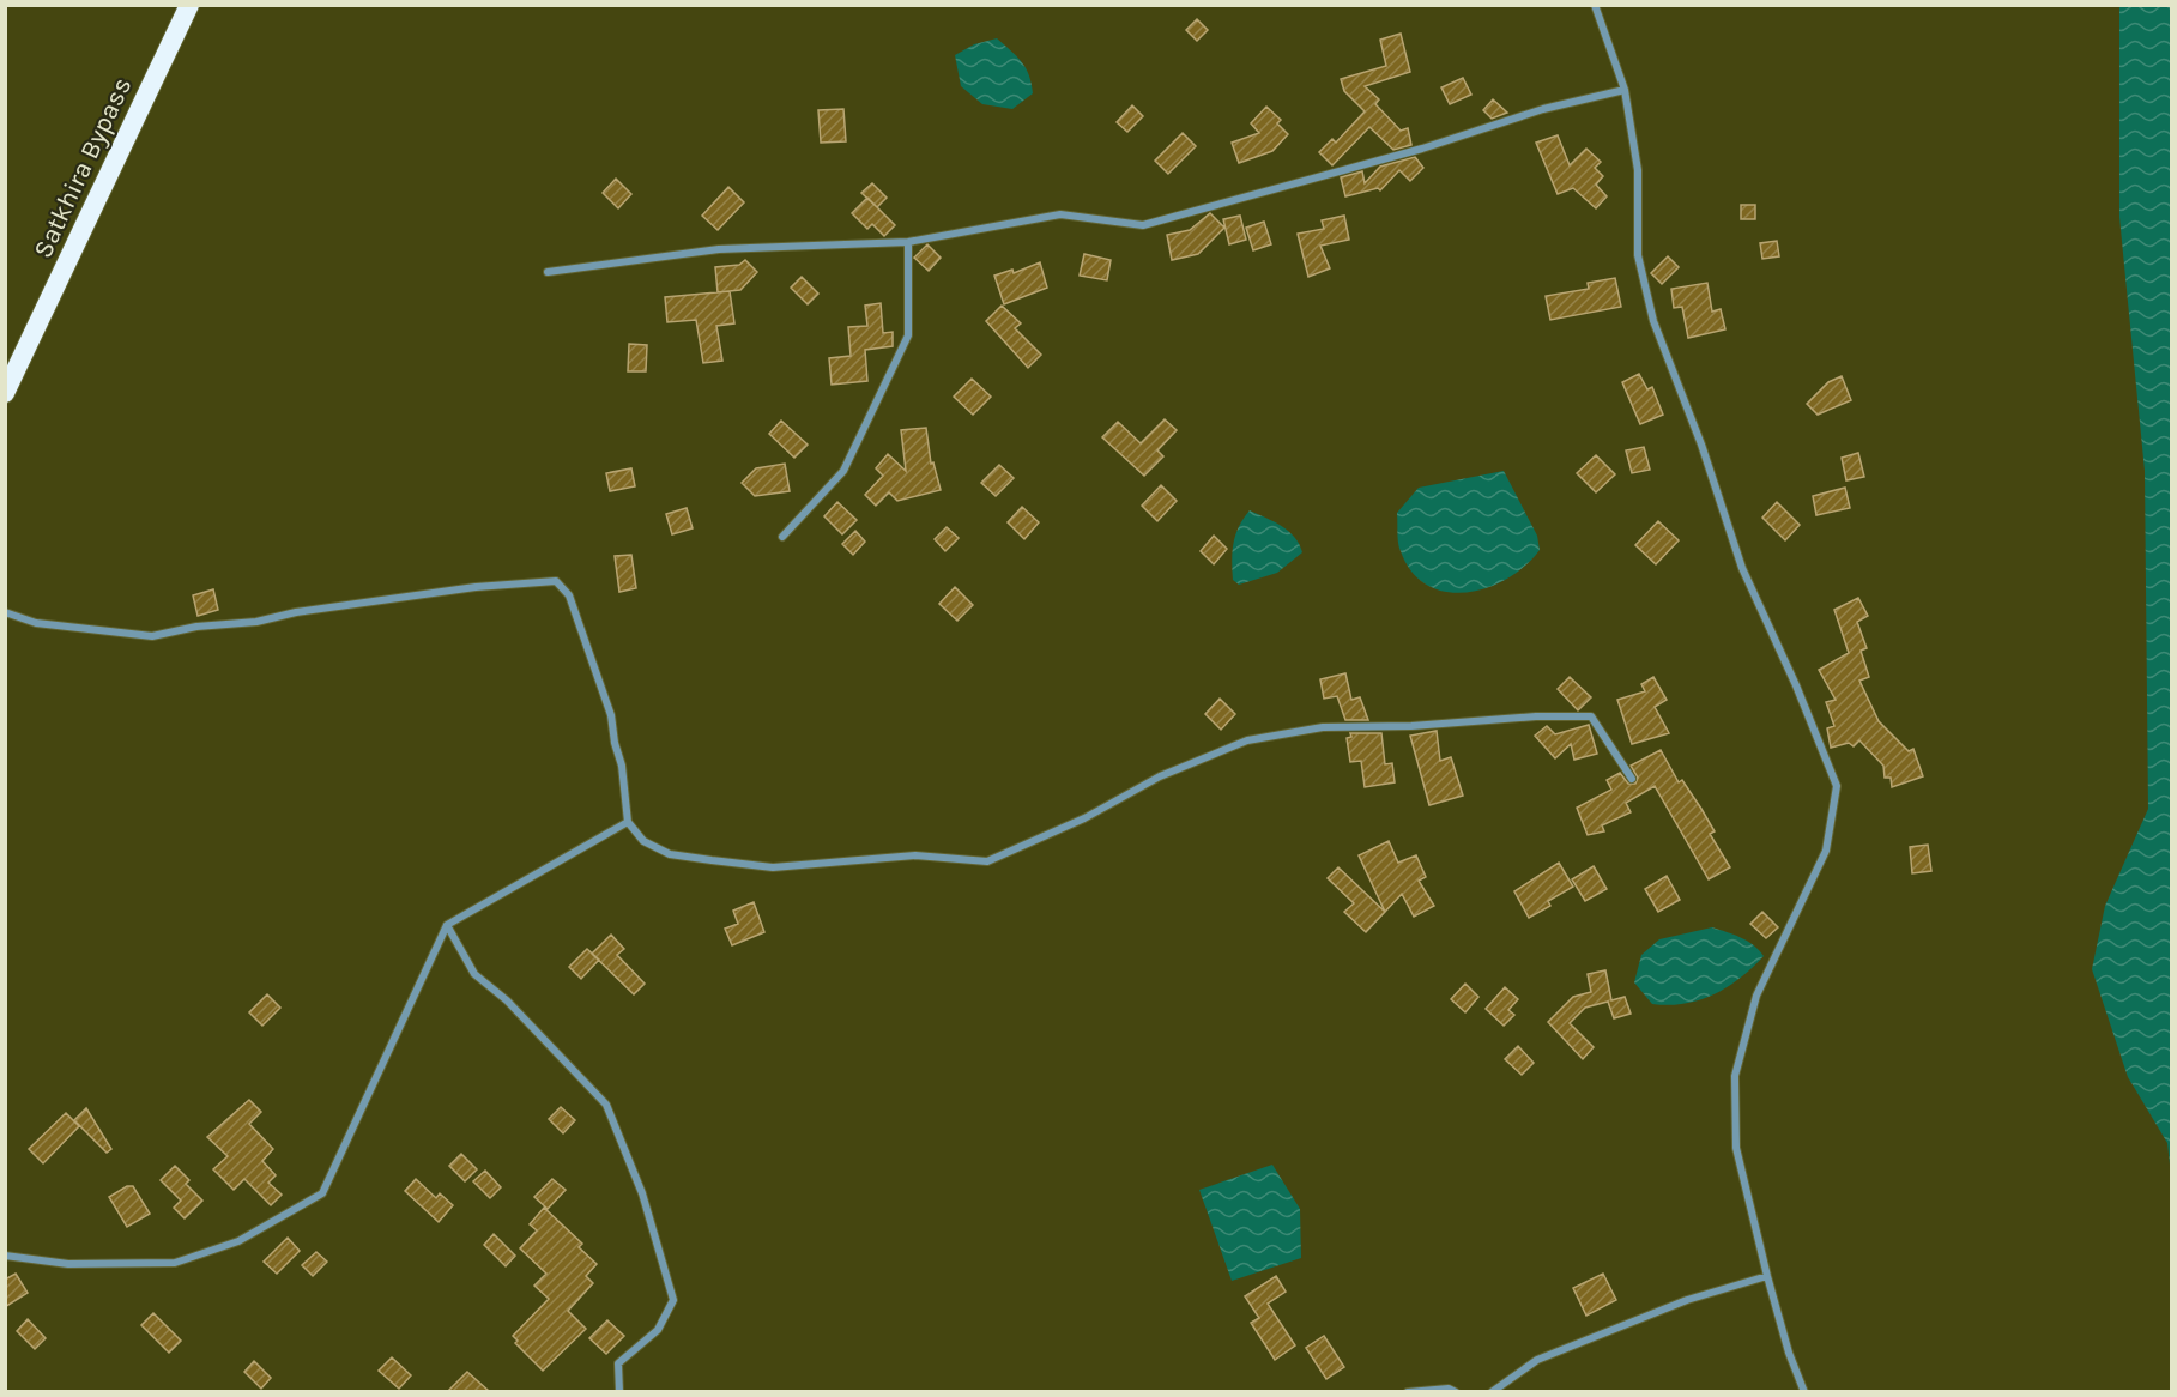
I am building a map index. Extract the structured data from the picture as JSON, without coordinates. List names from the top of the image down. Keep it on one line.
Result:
{"streets":{"highway":["Satkhira Bypass"]}}
